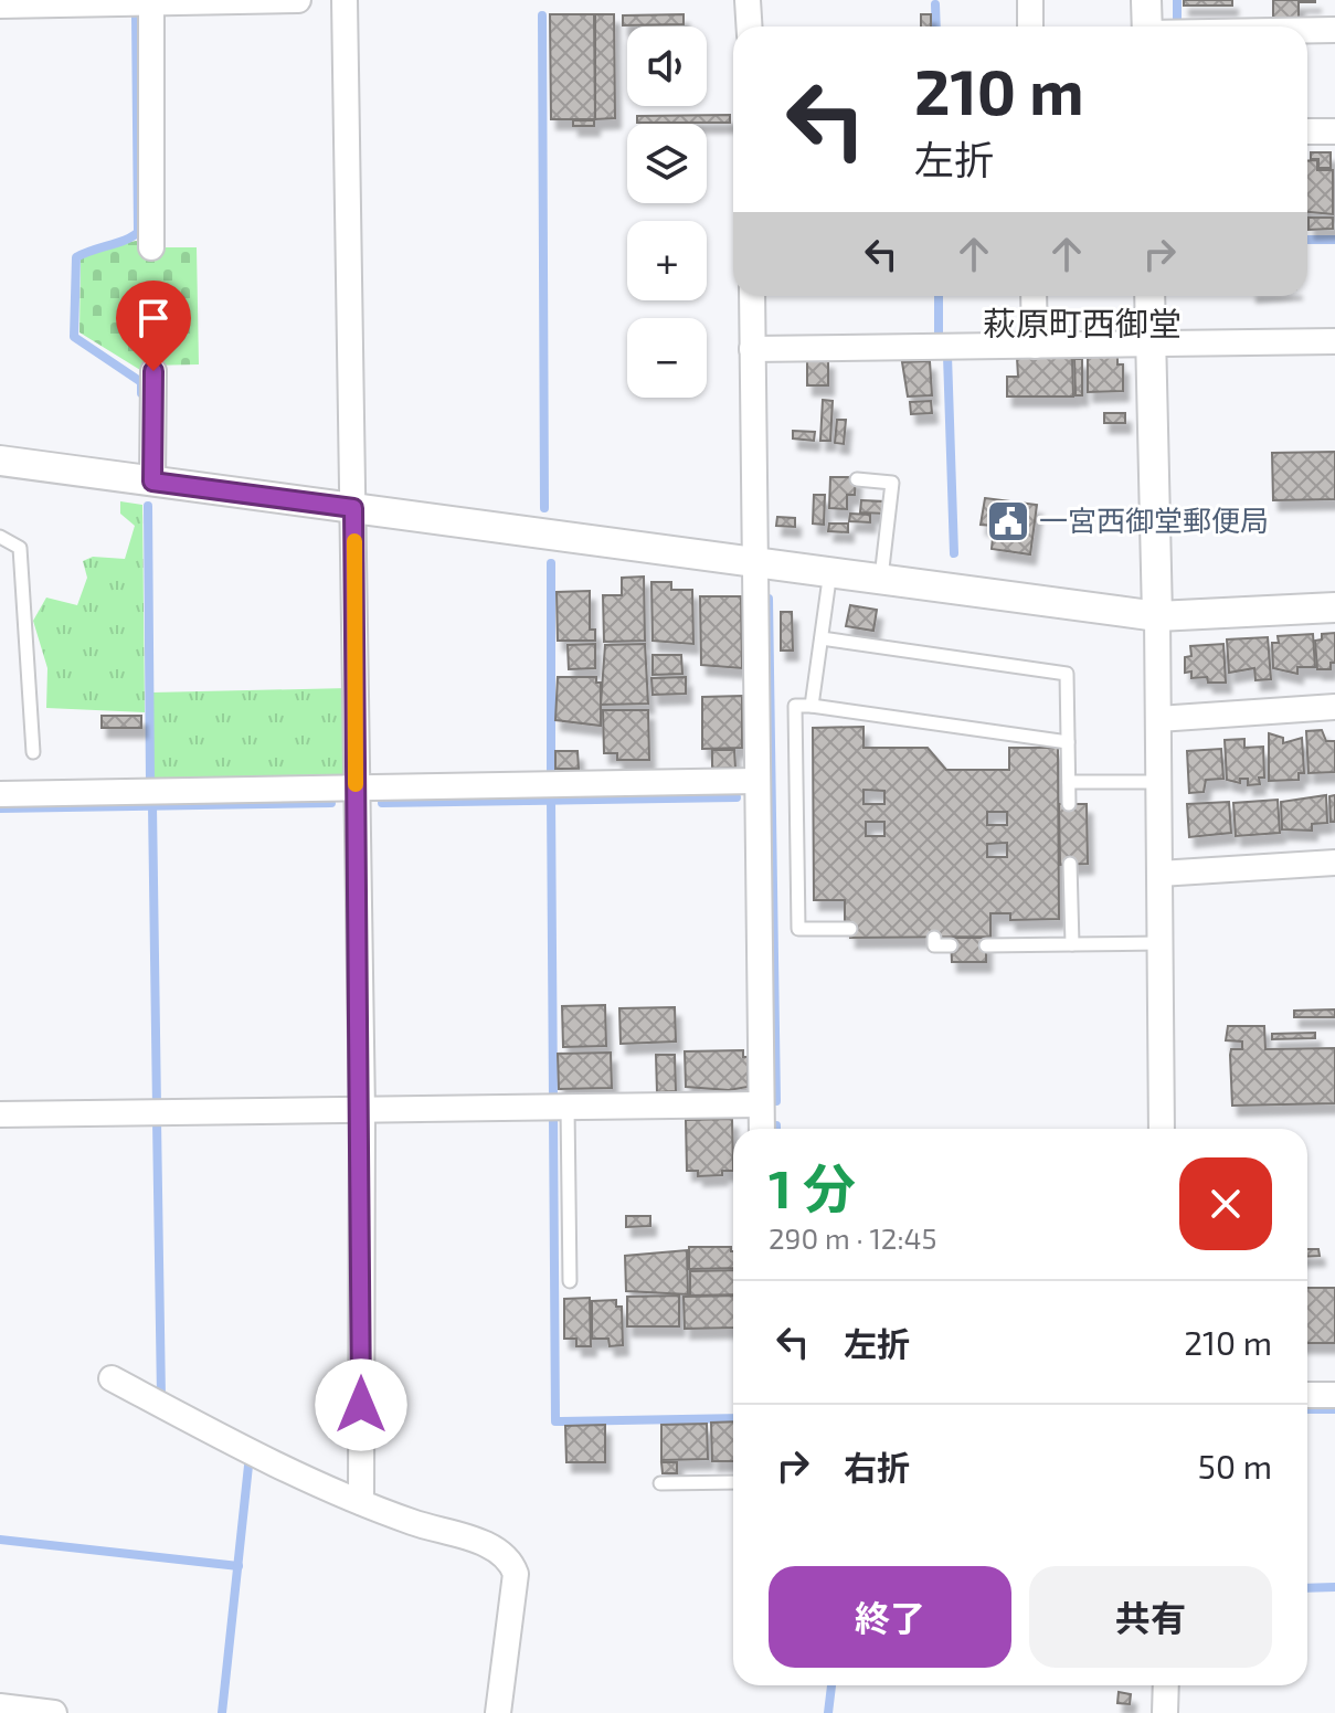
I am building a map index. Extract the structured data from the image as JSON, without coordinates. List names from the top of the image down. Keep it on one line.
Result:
{"districts":["萩原町西御堂"],"places":{"public building":["一宮西御堂郵便局"]},"page":{"map_buttons":["+","−"],"turn":["210 m","左折"],"heading":["1 分","290 m · 12:45"],"list":[{"name":"左折","value":"210 m"},{"name":"右折","value":"50 m"}],"buttons":["終了","共有"]}}
